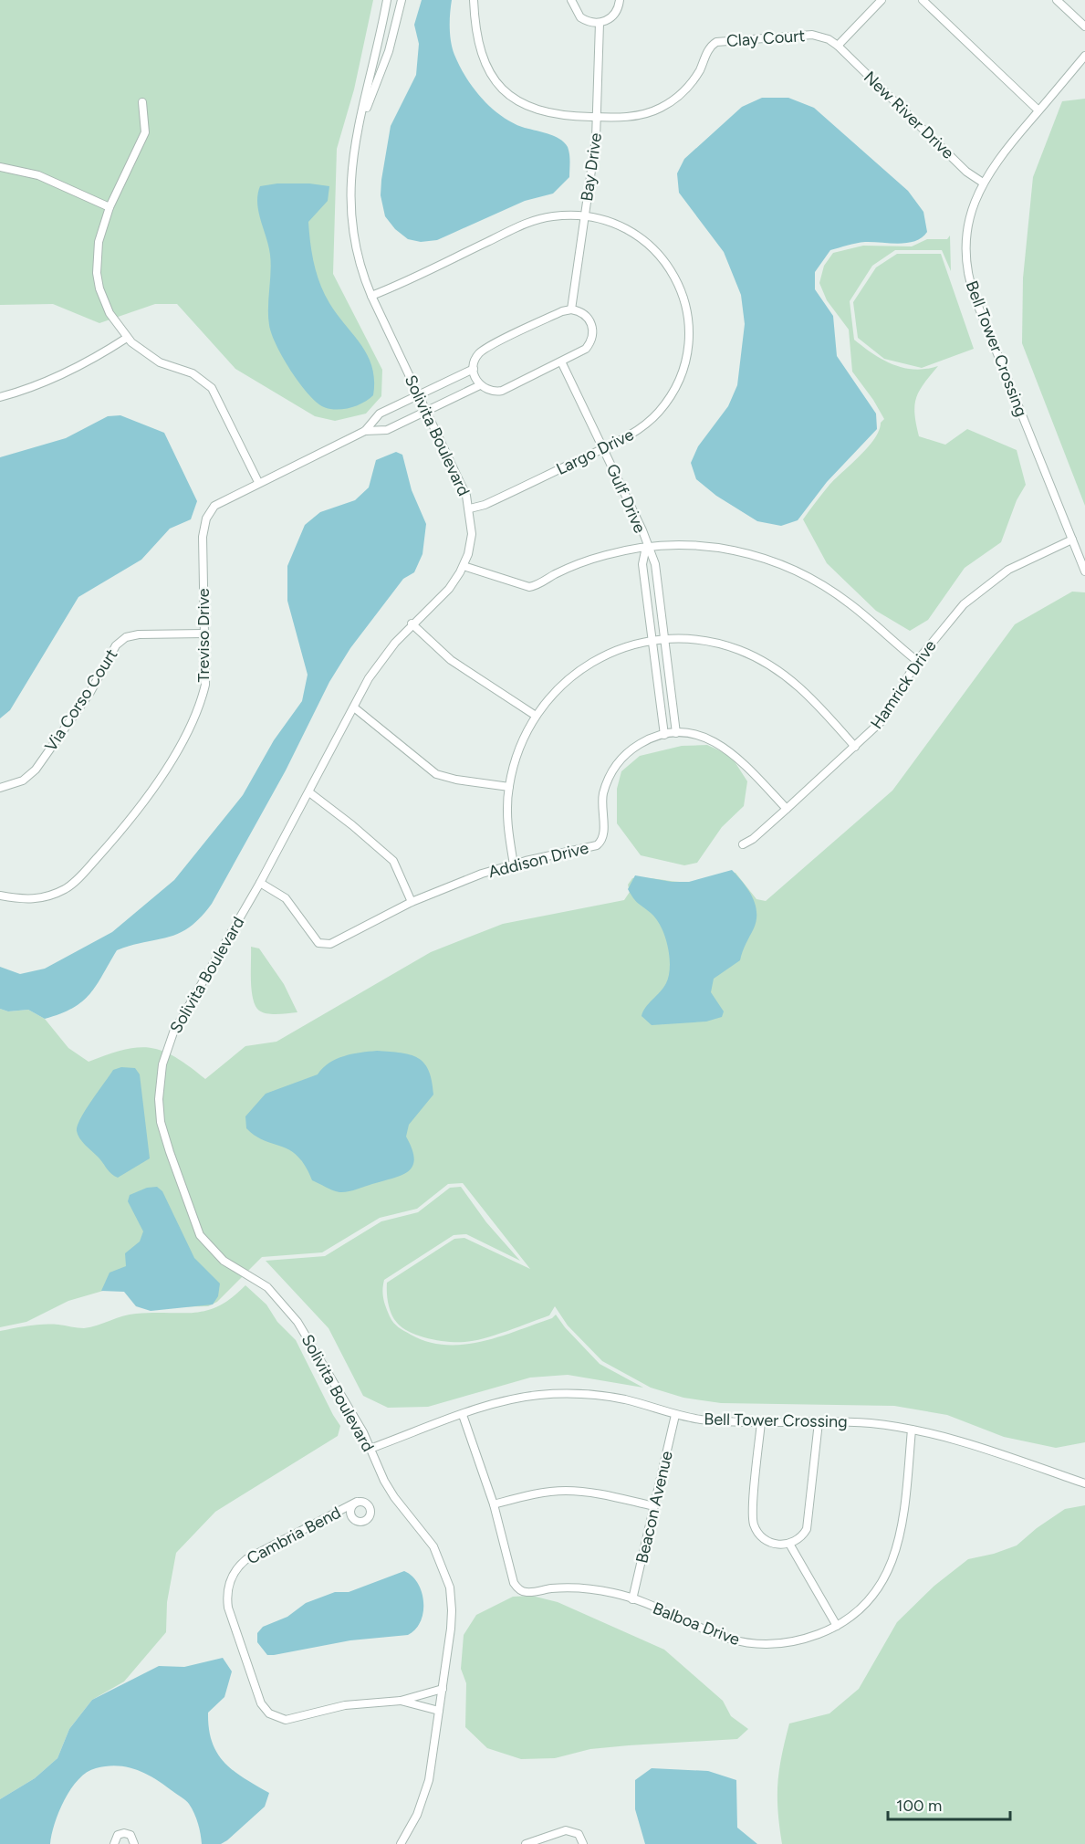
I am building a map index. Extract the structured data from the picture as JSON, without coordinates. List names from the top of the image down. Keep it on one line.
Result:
{"streets":{"street":["Clay Court","New River Drive","Bay Drive","Bell Tower Crossing","Solivita Boulevard","Largo Drive","Gulf Drive","Treviso Drive","Hamrick Drive","Via Corso Court","Addison Drive","Beacon Avenue","Cambria Bend","Balboa Drive"]},"crossings":[["Clay Court","New River Drive"],["Clay Court","Bay Drive"],["New River Drive","Bell Tower Crossing"],["Bay Drive","Largo Drive"],["Bell Tower Crossing","Solivita Boulevard"],["Bell Tower Crossing","Hamrick Drive"],["Bell Tower Crossing","Beacon Avenue"],["Bell Tower Crossing","Balboa Drive"],["Solivita Boulevard","Largo Drive"],["Solivita Boulevard","Treviso Drive"],["Solivita Boulevard","Addison Drive"],["Solivita Boulevard","Cambria Bend"],["Largo Drive","Gulf Drive"],["Gulf Drive","Addison Drive"],["Treviso Drive","Via Corso Court"],["Hamrick Drive","Addison Drive"],["Beacon Avenue","Balboa Drive"]],"scale_bar":"100 m"}
